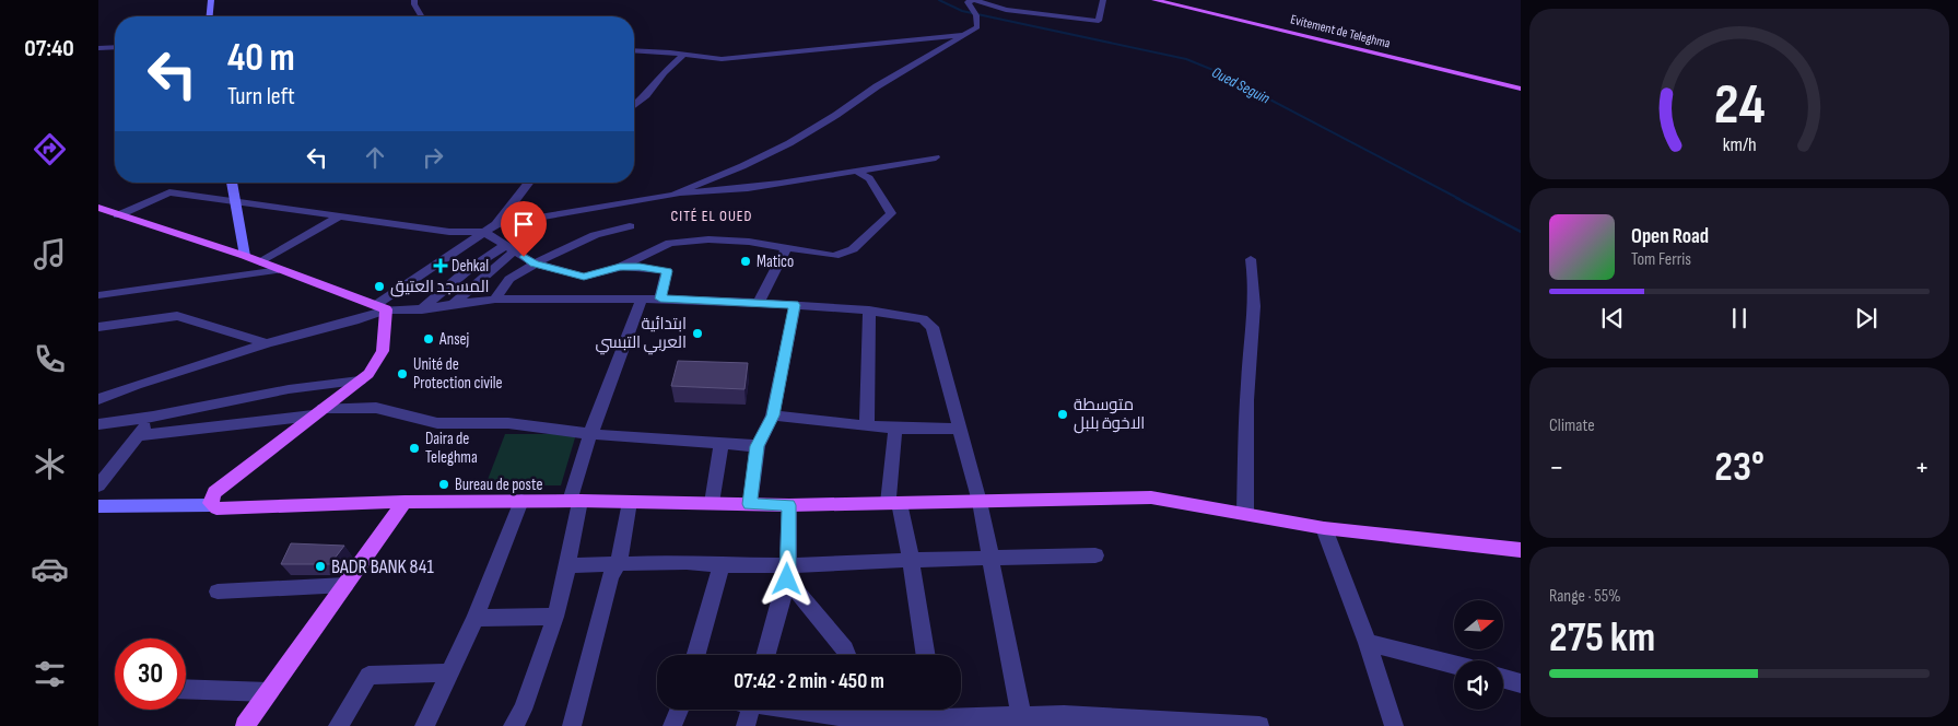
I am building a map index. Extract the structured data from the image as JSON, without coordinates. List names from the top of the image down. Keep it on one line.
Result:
{"streets":{"main road":["Evitement de Teleghma"]},"districts":["CITÉ EL OUED"],"water":["Oued Seguin"],"places":{"other":["Matico","المسجد العتيق","ابتدائية العربي التبسي","Ansej","Unité de Protection civile","متوسطة الاخوة بلبل","Daira de Teleghma","Bureau de poste","BADR BANK 841"],"health":["Dehkal"]},"north":"right","page":{"tabs":"07:40","turn":["40 m","Turn left"],"song":["Open Road","Tom Ferris"],"tile":["Climate",["Range · 55%","275 km"]],"heat":["−","23°","+"],"limit":"30","trip":"07:42 · 2 min · 450 m","gauge":["24","km/h"]}}
